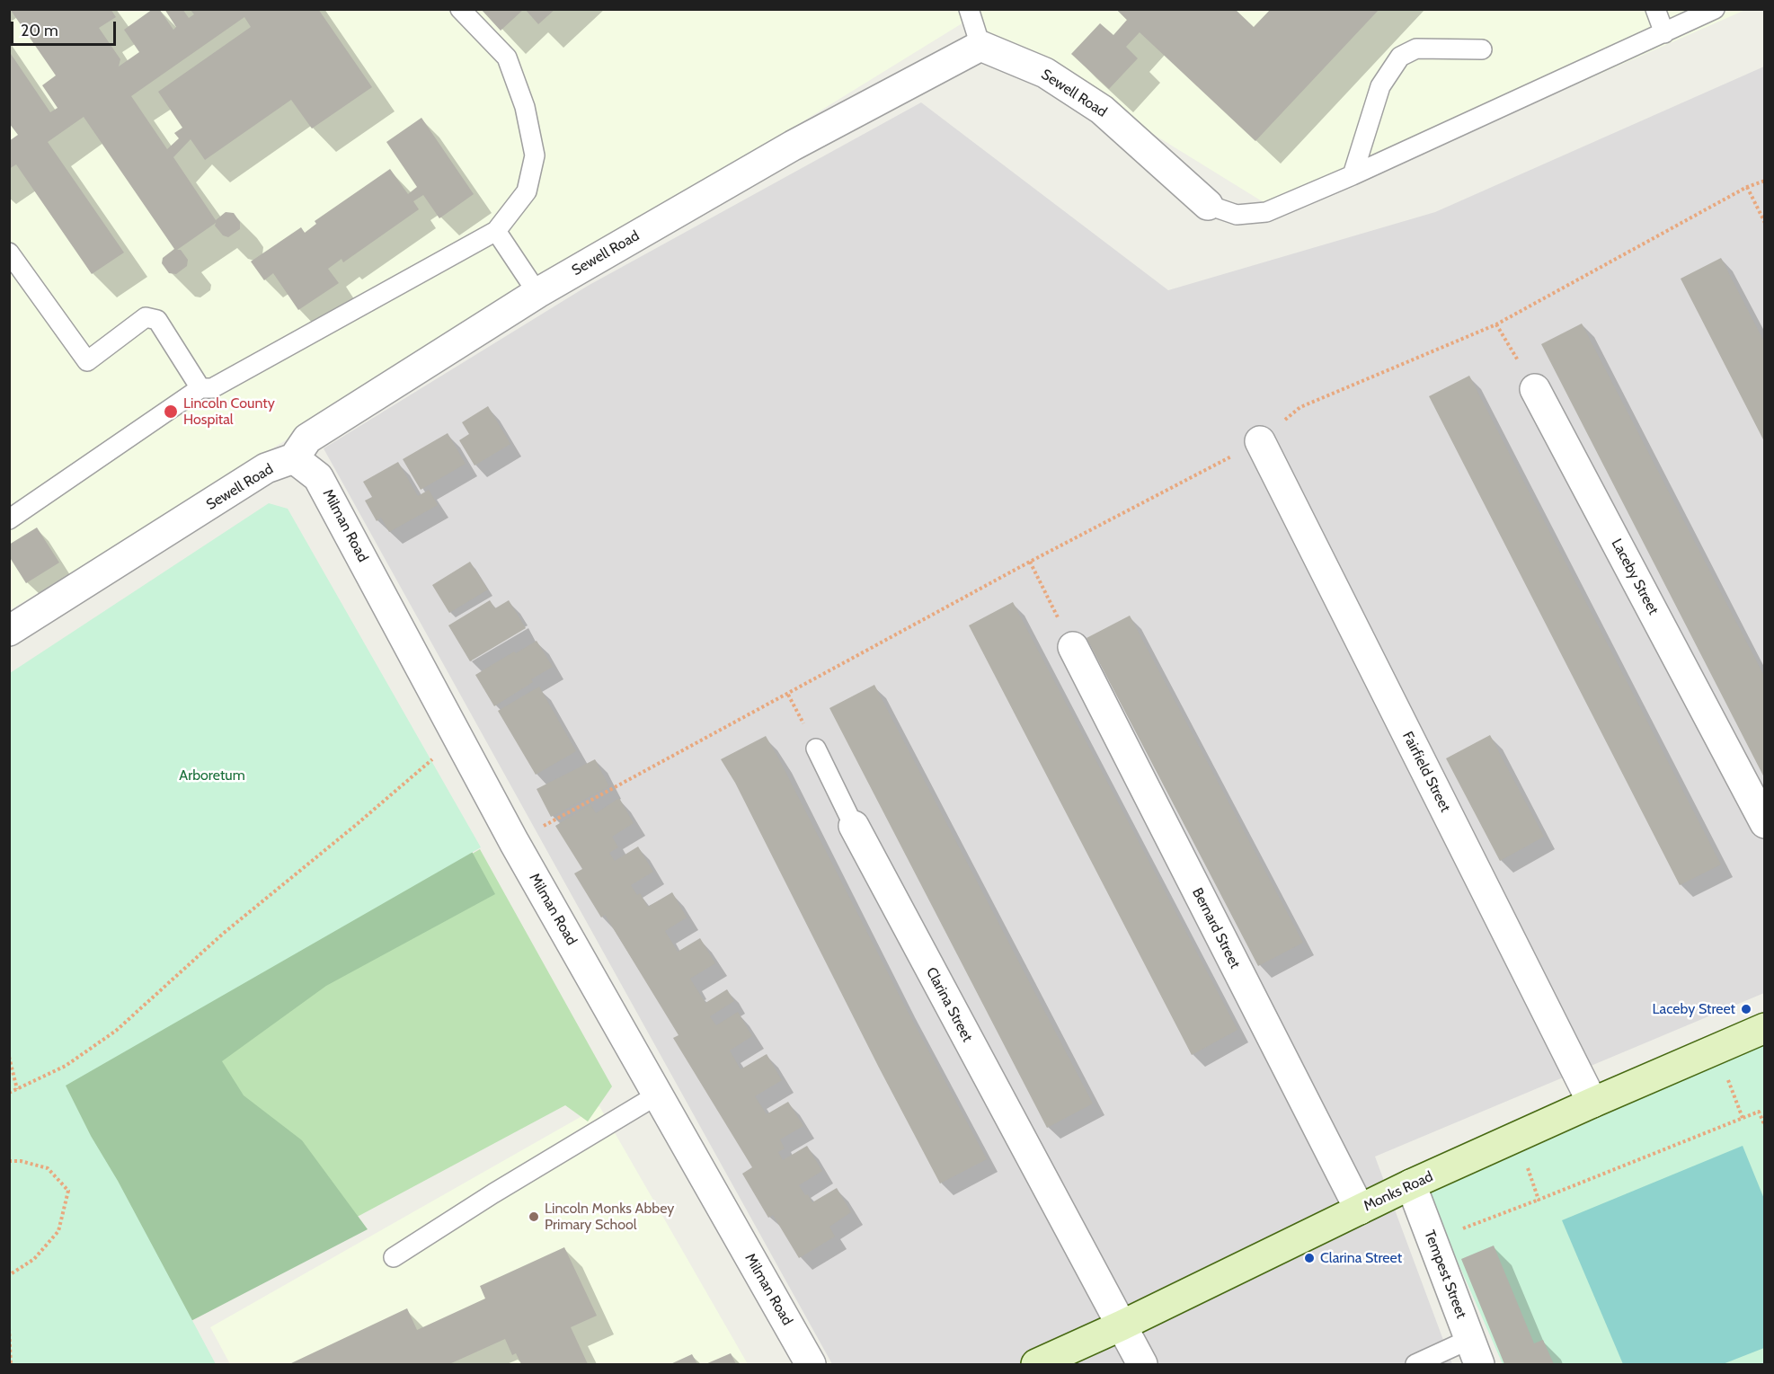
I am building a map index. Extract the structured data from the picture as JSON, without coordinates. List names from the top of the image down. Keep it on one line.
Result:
{"streets":{"main road":["Monks Road"],"street":["Sewell Road","Milman Road","Laceby Street","Fairfield Street","Bernard Street","Clarina Street","Tempest Street"]},"crossings":[["Sewell Road","Milman Road"],["Fairfield Street","Monks Road"],["Bernard Street","Monks Road"],["Clarina Street","Monks Road"],["Monks Road","Tempest Street"]],"parks":["Arboretum"],"places":["Lincoln County Hospital","Laceby Street","Lincoln Monks Abbey Primary School","Clarina Street"],"scale_bar":"20 m"}
